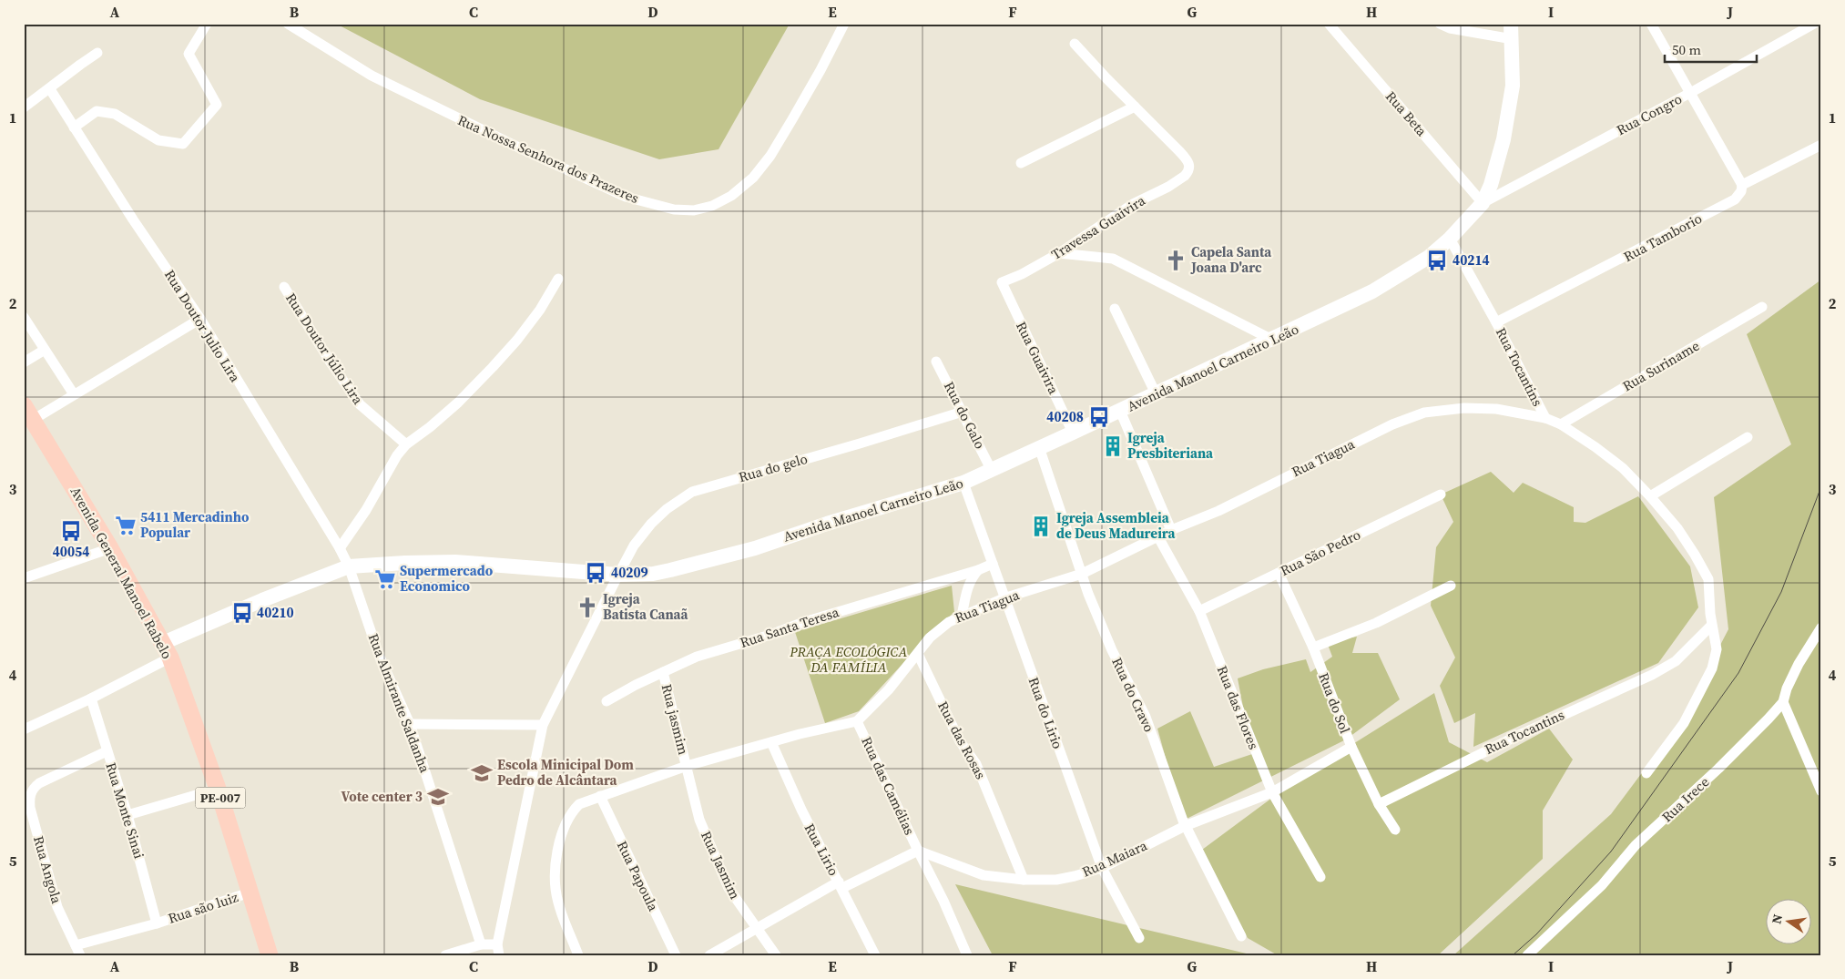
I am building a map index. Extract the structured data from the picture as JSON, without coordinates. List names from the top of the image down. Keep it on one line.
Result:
{"streets":{"main road":["Avenida Manoel Carneiro Leão","Avenida General Manoel Rabelo","PE-007"],"street":["Rua Beta","Rua Congro","Rua Nossa Senhora dos Prazeres","Travessa Guaivira","Rua Tamborio","Rua Doutor Julio Lira","Rua Doutor Júlio Lira","Rua Guaivira","Rua Suriname","Rua Tocantins","Rua do Galo","Rua Tiagua","Rua do gelo","Rua São Pedro","Rua Santa Teresa","Rua do Cravo","Rua Almirante Saldanha","Rua do Sol","Rua das Flores","Rua do Lirio","Rua jasmim","Rua das Rosas","Rua das Camélias","Rua Irece","Rua Monte Sinai","Rua Lirio","Rua Maiara","Rua Jasmim","Rua Angola","Rua Papoula","Rua são luiz"]},"crossings":[["Rua Beta","Rua Congro"],["Rua Beta","Avenida Manoel Carneiro Leão"],["Rua Congro","Avenida Manoel Carneiro Leão"],["Travessa Guaivira","Rua Guaivira"],["Rua Tamborio","Rua Tocantins"],["Rua Doutor Julio Lira","Avenida Manoel Carneiro Leão"],["Rua Doutor Julio Lira","Rua Almirante Saldanha"],["Rua Guaivira","Avenida Manoel Carneiro Leão"],["Rua Suriname","Rua Tocantins"],["Rua Tocantins","Avenida Manoel Carneiro Leão"],["Rua Tocantins","Rua Tiagua"],["Rua Tocantins","Rua do Sol"],["Avenida Manoel Carneiro Leão","Rua do Galo"],["Avenida Manoel Carneiro Leão","Rua do gelo"],["Avenida Manoel Carneiro Leão","Avenida General Manoel Rabelo"],["Avenida Manoel Carneiro Leão","Rua do Cravo"],["Avenida Manoel Carneiro Leão","Rua Almirante Saldanha"],["Avenida Manoel Carneiro Leão","Rua do Lirio"],["Rua do Galo","Rua do gelo"],["Rua Tiagua","Rua do Cravo"],["Rua Tiagua","Rua das Flores"],["Rua Tiagua","Rua do Lirio"],["Rua Tiagua","Rua jasmim"],["Rua Tiagua","Rua das Rosas"],["Rua Tiagua","Rua das Camélias"],["Rua Tiagua","Rua Lirio"],["Rua Tiagua","Rua Jasmim"],["Rua Tiagua","Rua Papoula"],["Rua São Pedro","Rua do Sol"],["Rua São Pedro","Rua das Flores"],["Avenida General Manoel Rabelo","Rua são luiz"],["Rua Santa Teresa","Rua jasmim"],["Rua do Cravo","Rua Maiara"],["Rua do Sol","Rua Maiara"],["Rua das Flores","Rua Maiara"],["Rua do Lirio","Rua Maiara"],["Rua jasmim","Rua Jasmim"],["Rua das Rosas","Rua Maiara"],["Rua das Camélias","Rua Maiara"],["Rua Monte Sinai","Rua Angola"],["Rua Monte Sinai","Rua são luiz"],["Rua Angola","Rua são luiz"]],"parks":["PRAÇA ECOLÓGICA DA FAMÍLIA"],"places":{"church":["Capela Santa Joana D'arc","Igreja Batista Canaã"],"bus stop":["40214","40208","40054","40209","40210"],"building":["Igreja Presbiteriana","Igreja Assembleia de Deus Madureira"],"supermarket":["5411 Mercadinho Popular","Supermercado Economico"],"school or university":["Escola Minicipal Dom Pedro de Alcântara","Vote center 3"]},"scale_bar":"50 m","north":"left","grid":{"columns":["A","B","C","D","E","F","G","H","I","J"],"rows":["1","2","3","4","5"]}}
